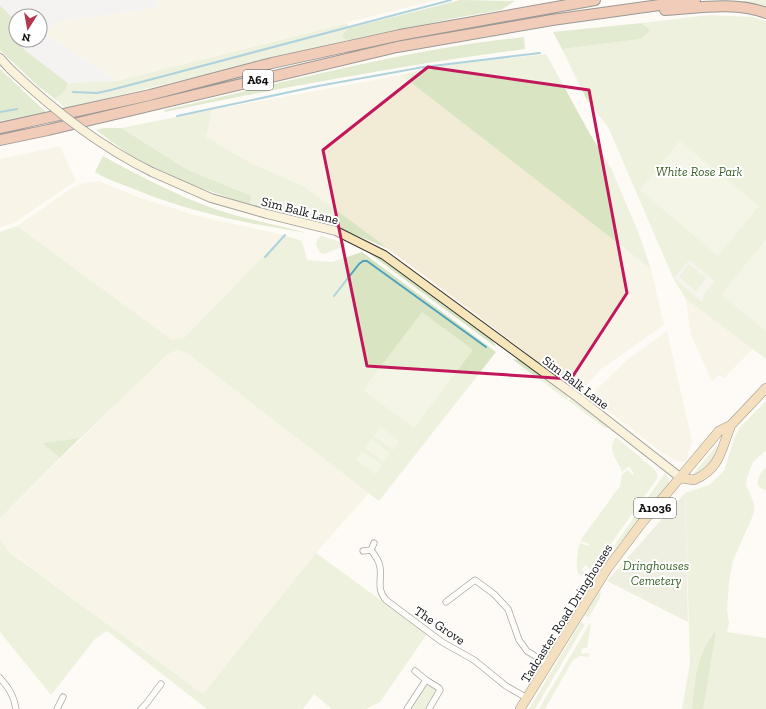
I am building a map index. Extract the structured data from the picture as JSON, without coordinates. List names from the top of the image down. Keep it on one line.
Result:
{"streets":{"highway":["A64"],"main road":["A1036","Tadcaster Road Dringhouses"],"street":["Sim Balk Lane","The Grove"]},"crossings":[["Sim Balk Lane","A1036"],["Sim Balk Lane","Tadcaster Road Dringhouses"],["A1036","Tadcaster Road Dringhouses"],["Tadcaster Road Dringhouses","The Grove"]],"parks":["White Rose Park","Dringhouses Cemetery"],"north":"bottom"}
